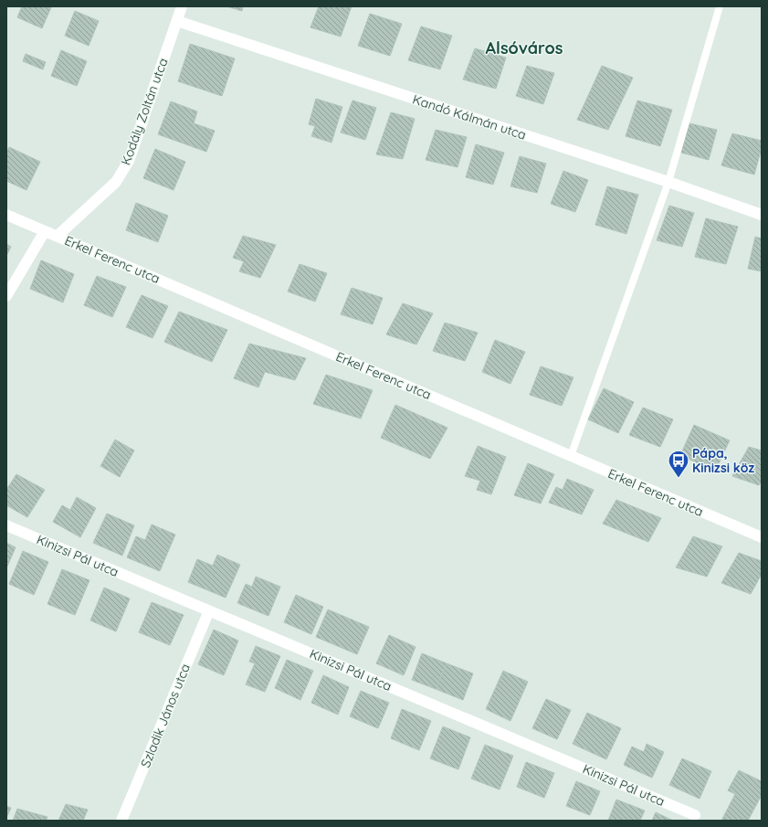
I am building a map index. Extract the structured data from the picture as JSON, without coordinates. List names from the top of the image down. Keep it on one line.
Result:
{"streets":{"street":["Kodály Zoltán utca","Kandó Kálmán utca","Erkel Ferenc utca","Kinizsi Pál utca","Szladik János utca"]},"crossings":[["Kodály Zoltán utca","Kandó Kálmán utca"],["Kodály Zoltán utca","Erkel Ferenc utca"],["Kinizsi Pál utca","Szladik János utca"]],"districts":["Alsóváros"],"places":{"bus stop":["Pápa, Kinizsi köz"]}}
